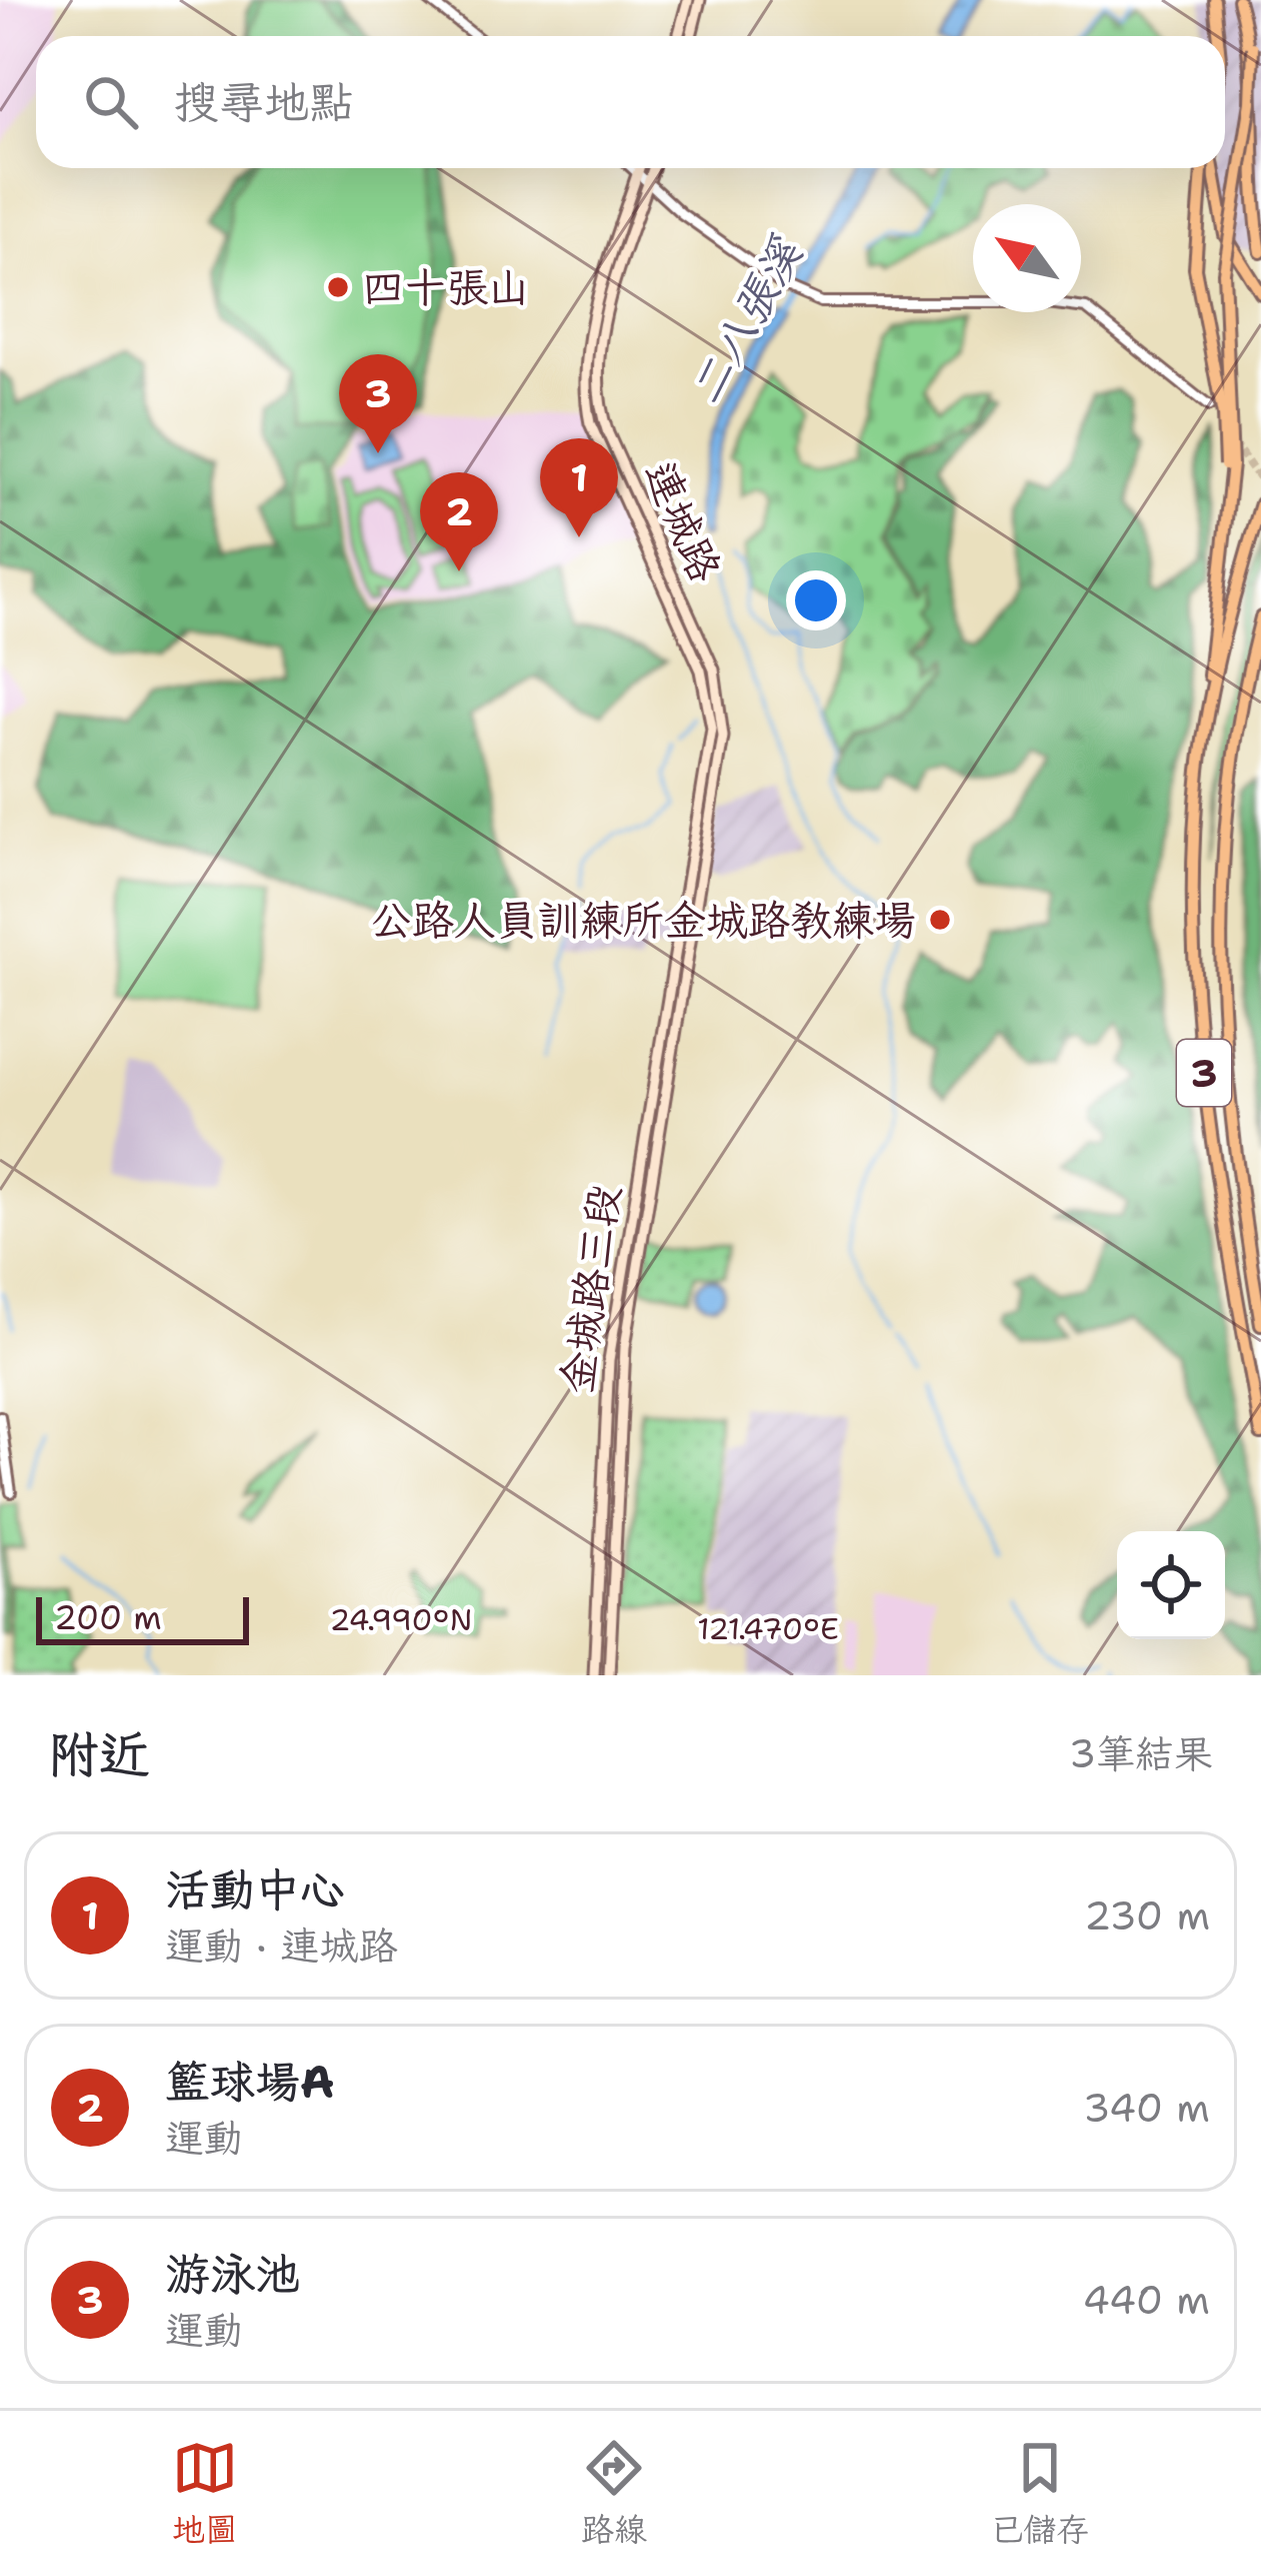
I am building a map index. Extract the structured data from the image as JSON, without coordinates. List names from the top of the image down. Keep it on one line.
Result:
{"streets":{"highway":["3"],"main road":["連城路","金城路三段"]},"crossings":[["連城路","金城路三段"]],"water":["二八張溪"],"places":["四十張山","公路人員訓練所金城路教練場"],"scale_bar":"200 m","north":"top left","page":{"search":"搜尋地點","pins":["3","1","2"],"scale":"200 m","heading":["附近","3筆結果"],"list":[{"mark":"1","name":"活動中心","note":"運動 · 連城路","value":"230 m"},{"mark":"2","name":"籃球場A","note":"運動","value":"340 m"},{"mark":"3","name":"游泳池","note":"運動","value":"440 m"}],"nav":["地圖","路線","已儲存"]},"coordinates":["24.990°N","121.470°E"]}
